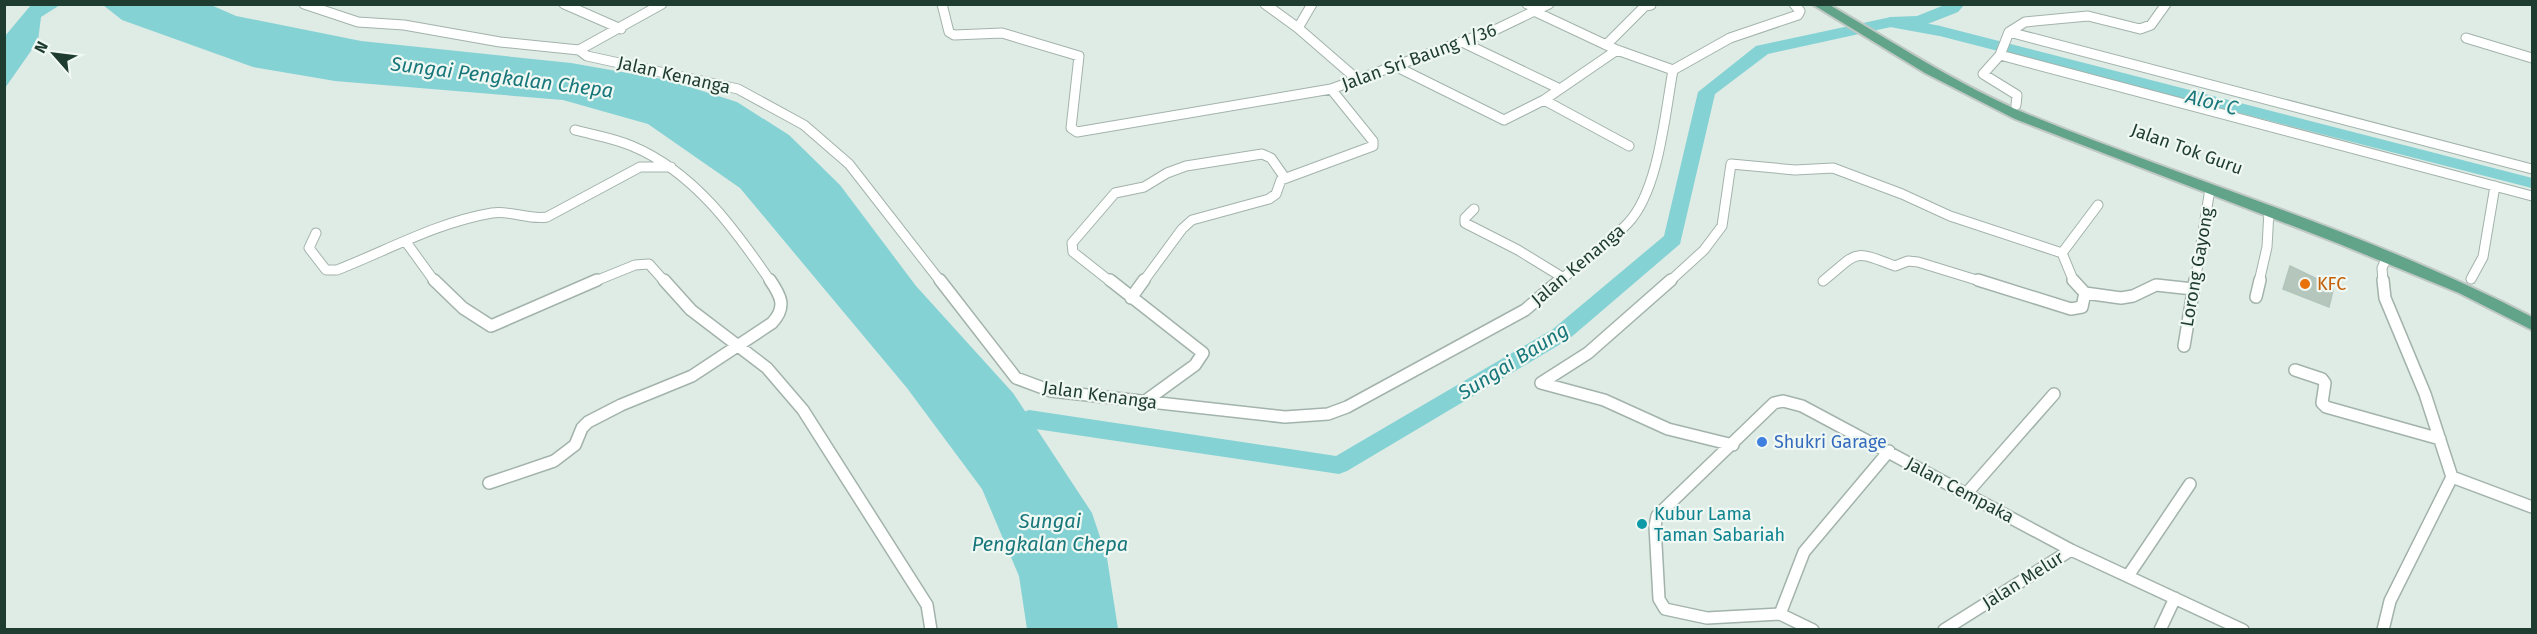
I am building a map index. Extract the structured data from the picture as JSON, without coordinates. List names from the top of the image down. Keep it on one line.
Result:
{"streets":{"main road":["Jalan Tok Guru"],"street":["Jalan Sri Baung 1/36","Jalan Kenanga","Lorong Gayong","Jalan Cempaka","Jalan Melur"]},"crossings":[["Jalan Tok Guru","Lorong Gayong"],["Jalan Cempaka","Jalan Melur"]],"water":["Sungai Pengkalan Chepa","Alor C","Sungai Baung"],"places":["KFC","Shukri Garage","Kubur Lama Taman Sabariah"],"north":"top left"}
